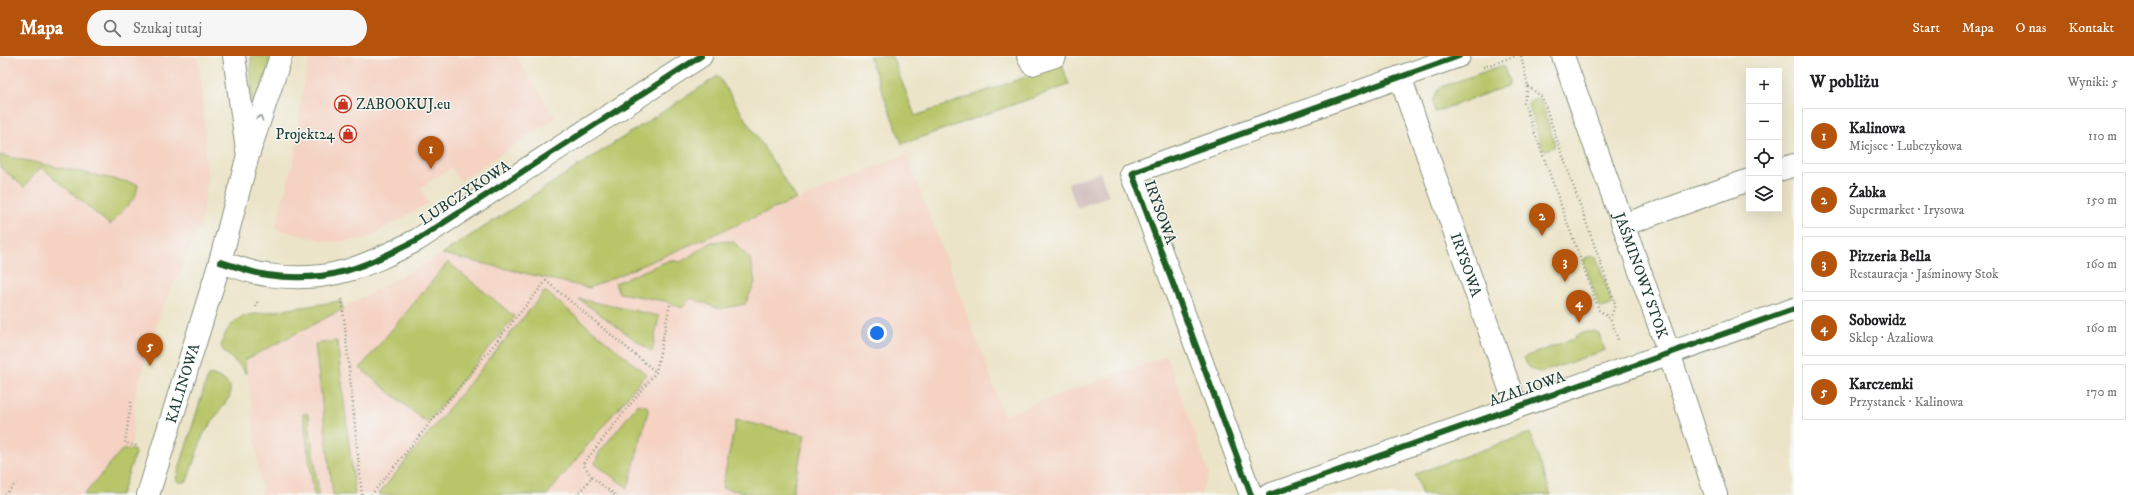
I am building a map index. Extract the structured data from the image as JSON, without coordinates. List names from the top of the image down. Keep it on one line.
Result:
{"streets":{"street":["LUBCZYKOWA","IRYSOWA","JAŚMINOWY STOK","KALINOWA","AZALIOWA"]},"crossings":[["LUBCZYKOWA","KALINOWA"],["IRYSOWA","AZALIOWA"],["JAŚMINOWY STOK","AZALIOWA"]],"places":{"shop":["ZABOOKUJ.eu","Projekt24"]},"page":{"header":"Mapa","search":"Szukaj tutaj","nav":["Start","Mapa","O nas","Kontakt"],"heading":["W pobliżu","Wyniki: 5"],"map_buttons":["+","−"],"list":[{"mark":"1","name":"Kalinowa","note":"Miejsce · Lubczykowa","value":"110 m"},{"mark":"2","name":"Żabka","note":"Supermarket · Irysowa","value":"150 m"},{"mark":"3","name":"Pizzeria Bella","note":"Restauracja · Jaśminowy Stok","value":"160 m"},{"mark":"4","name":"Sobowidz","note":"Sklep · Azaliowa","value":"160 m"},{"mark":"5","name":"Karczemki","note":"Przystanek · Kalinowa","value":"170 m"}],"pins":["1","2","3","4","5"]}}
